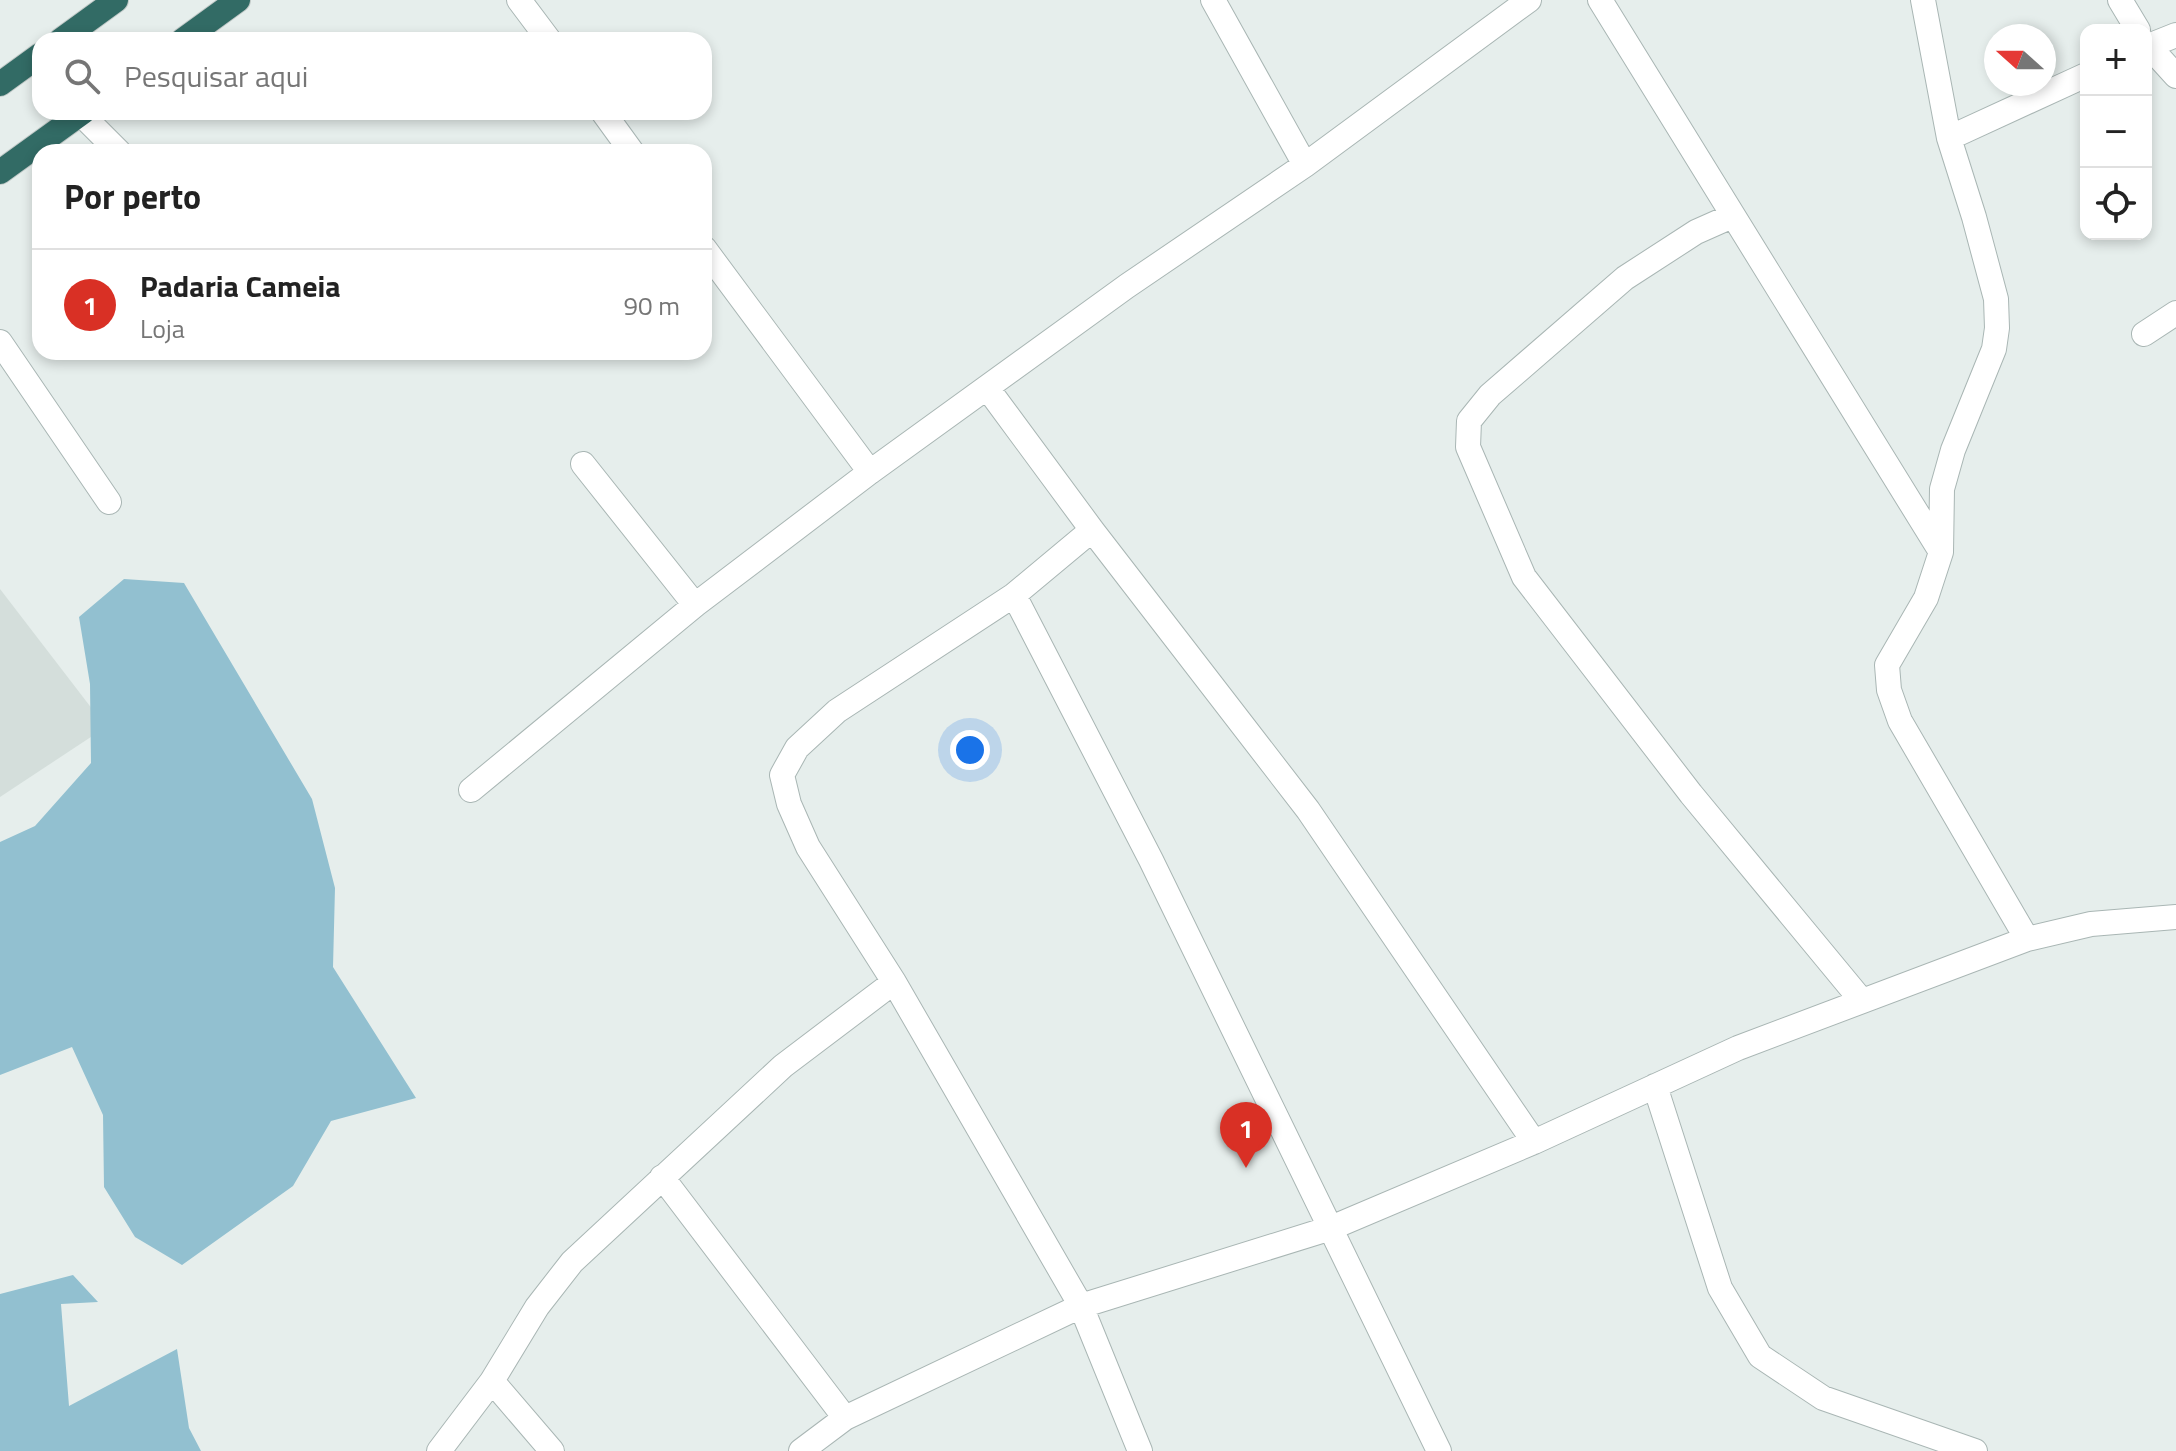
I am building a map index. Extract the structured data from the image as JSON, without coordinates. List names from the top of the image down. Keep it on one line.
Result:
{"north":"left","page":{"map_buttons":["+","−"],"search":"Pesquisar aqui","heading":"Por perto","list":[{"mark":"1","name":"Padaria Cameia","note":"Loja","value":"90 m"}],"pins":"1"}}
